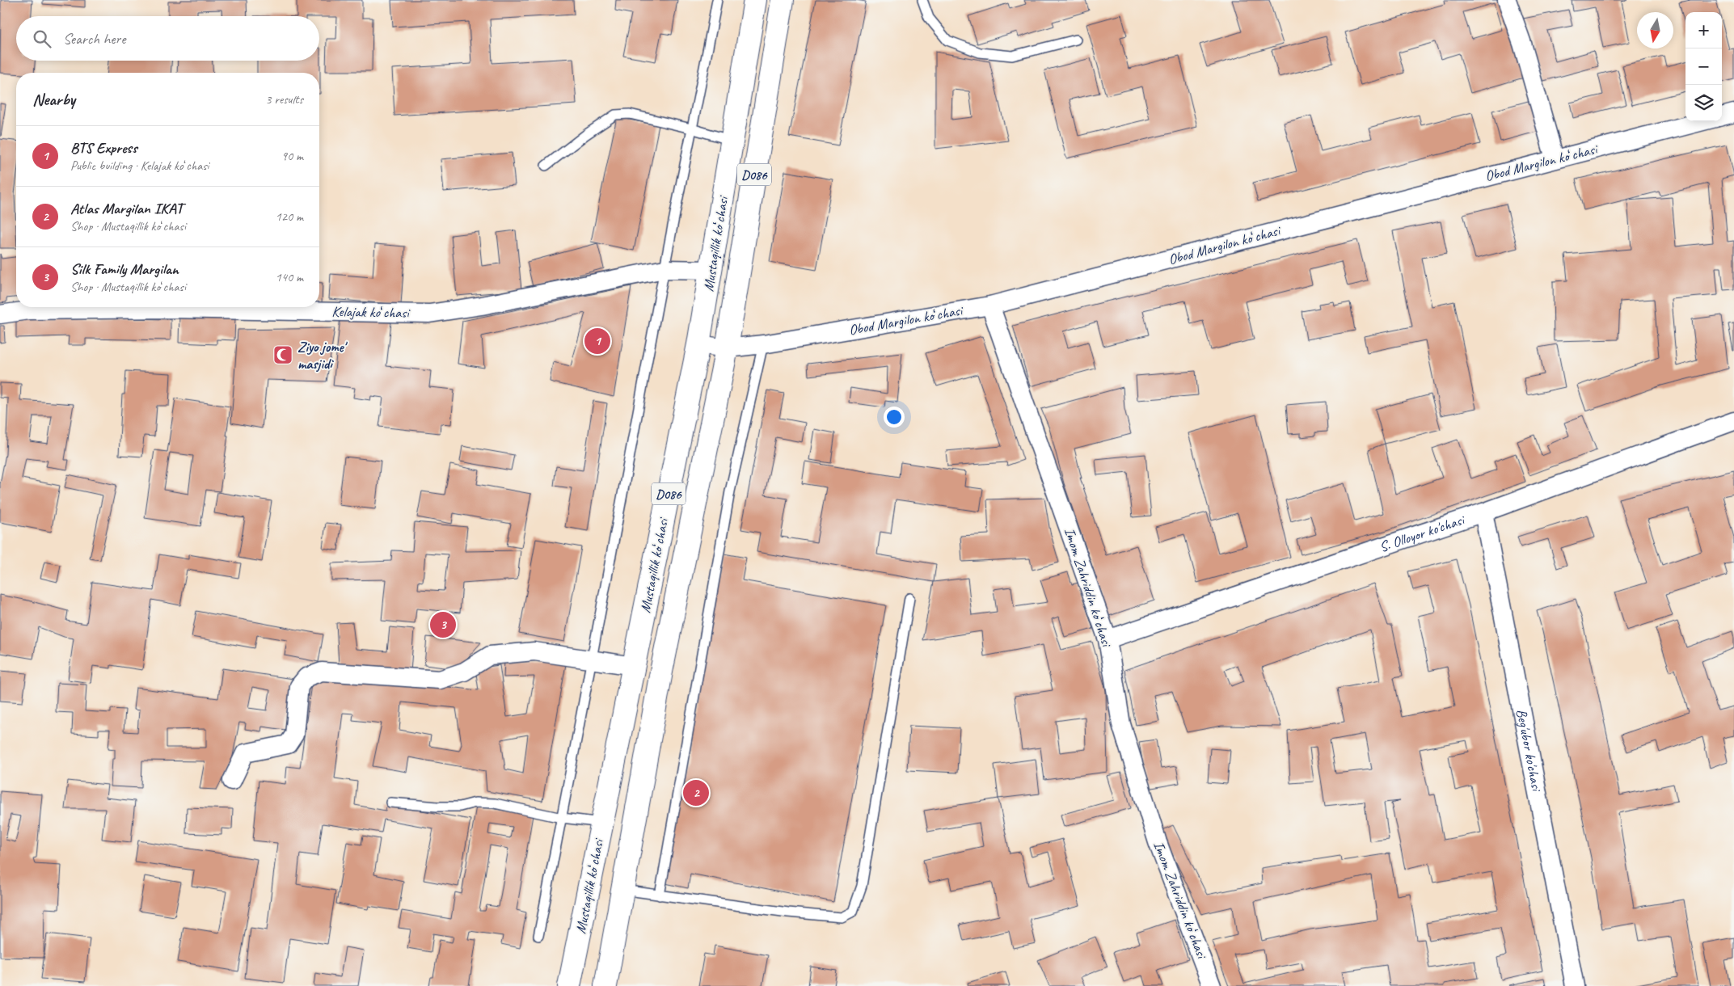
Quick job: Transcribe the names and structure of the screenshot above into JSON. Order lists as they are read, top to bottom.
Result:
{
  "streets": {
    "main road": ["D086", "Mustaqillik koʻchasi"],
    "street": [
      "Obod Margilon koʻchasi",
      "Kelajak koʻchasi",
      "S. Olloyor ko'chasi",
      "Imom Zahriddin koʻchasi",
      "Beg'ubor ko'chasi"
    ]
  },
  "crossings": [
    ["Obod Margilon koʻchasi", "Mustaqillik koʻchasi"],
    ["Obod Margilon koʻchasi", "Imom Zahriddin koʻchasi"],
    ["Mustaqillik koʻchasi", "Kelajak koʻchasi"],
    ["S. Olloyor ko'chasi", "Imom Zahriddin koʻchasi"],
    ["S. Olloyor ko'chasi", "Beg'ubor ko'chasi"]
  ],
  "places": {
    "mosque": ["Ziyo jome' masjidi"]
  },
  "north": "bottom",
  "page": {
    "map_buttons": ["+", "−"],
    "search": "Search here",
    "heading": ["Nearby", "3 results"],
    "list": [
      {
        "mark": "1",
        "name": "BTS Express",
        "note": "Public building · Kelajak koʻchasi",
        "value": "90 m"
      },
      {
        "mark": "2",
        "name": "Atlas Margilan IKAT",
        "note": "Shop · Mustaqillik koʻchasi",
        "value": "120 m"
      },
      {
        "mark": "3",
        "name": "Silk Family Margilan",
        "note": "Shop · Mustaqillik koʻchasi",
        "value": "140 m"
      }
    ],
    "pins": ["1", "3", "2"]
  }
}
